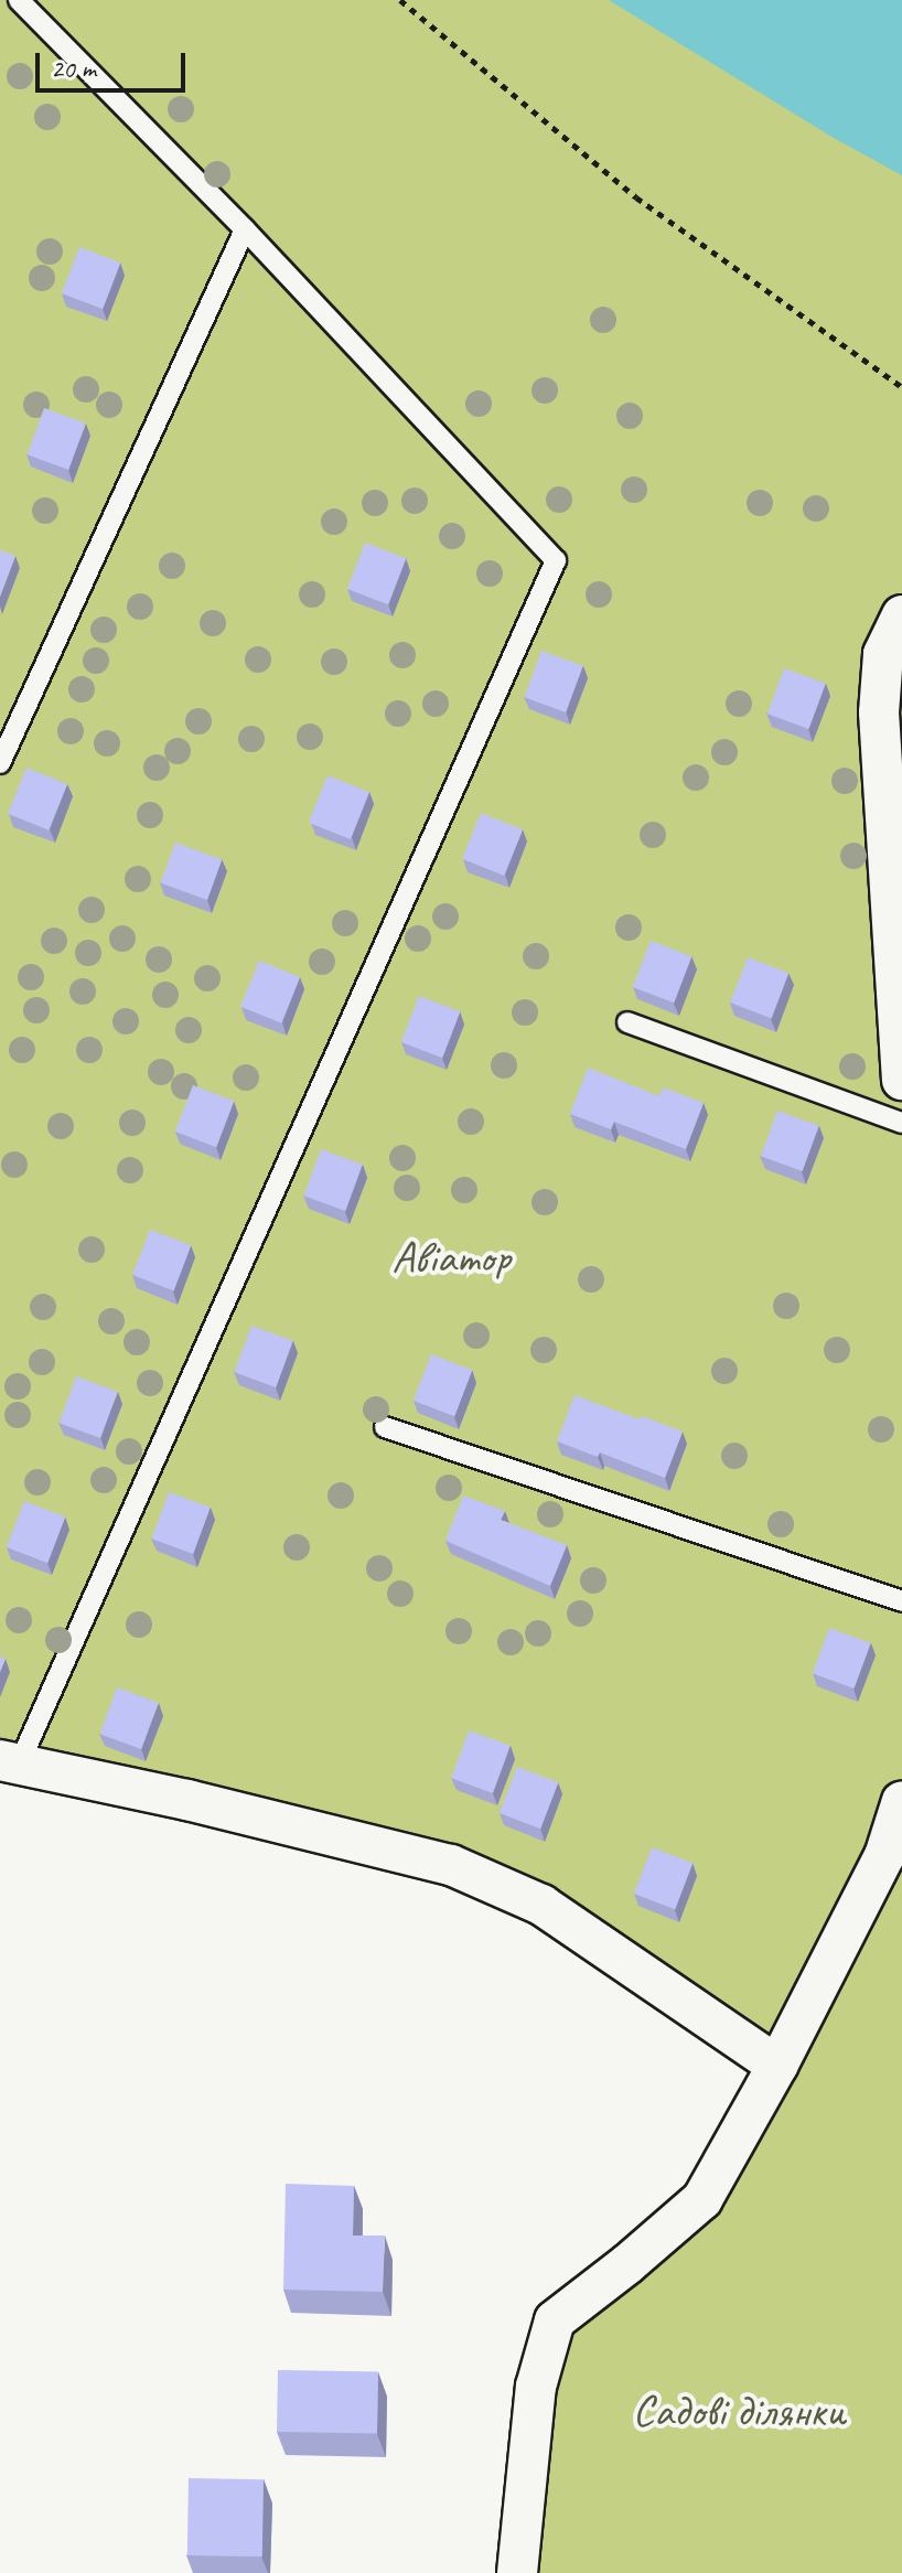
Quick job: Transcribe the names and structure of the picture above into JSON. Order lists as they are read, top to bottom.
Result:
{
  "parks": ["Авіатор", "Садові ділянки"],
  "scale_bar": "20 m"
}
